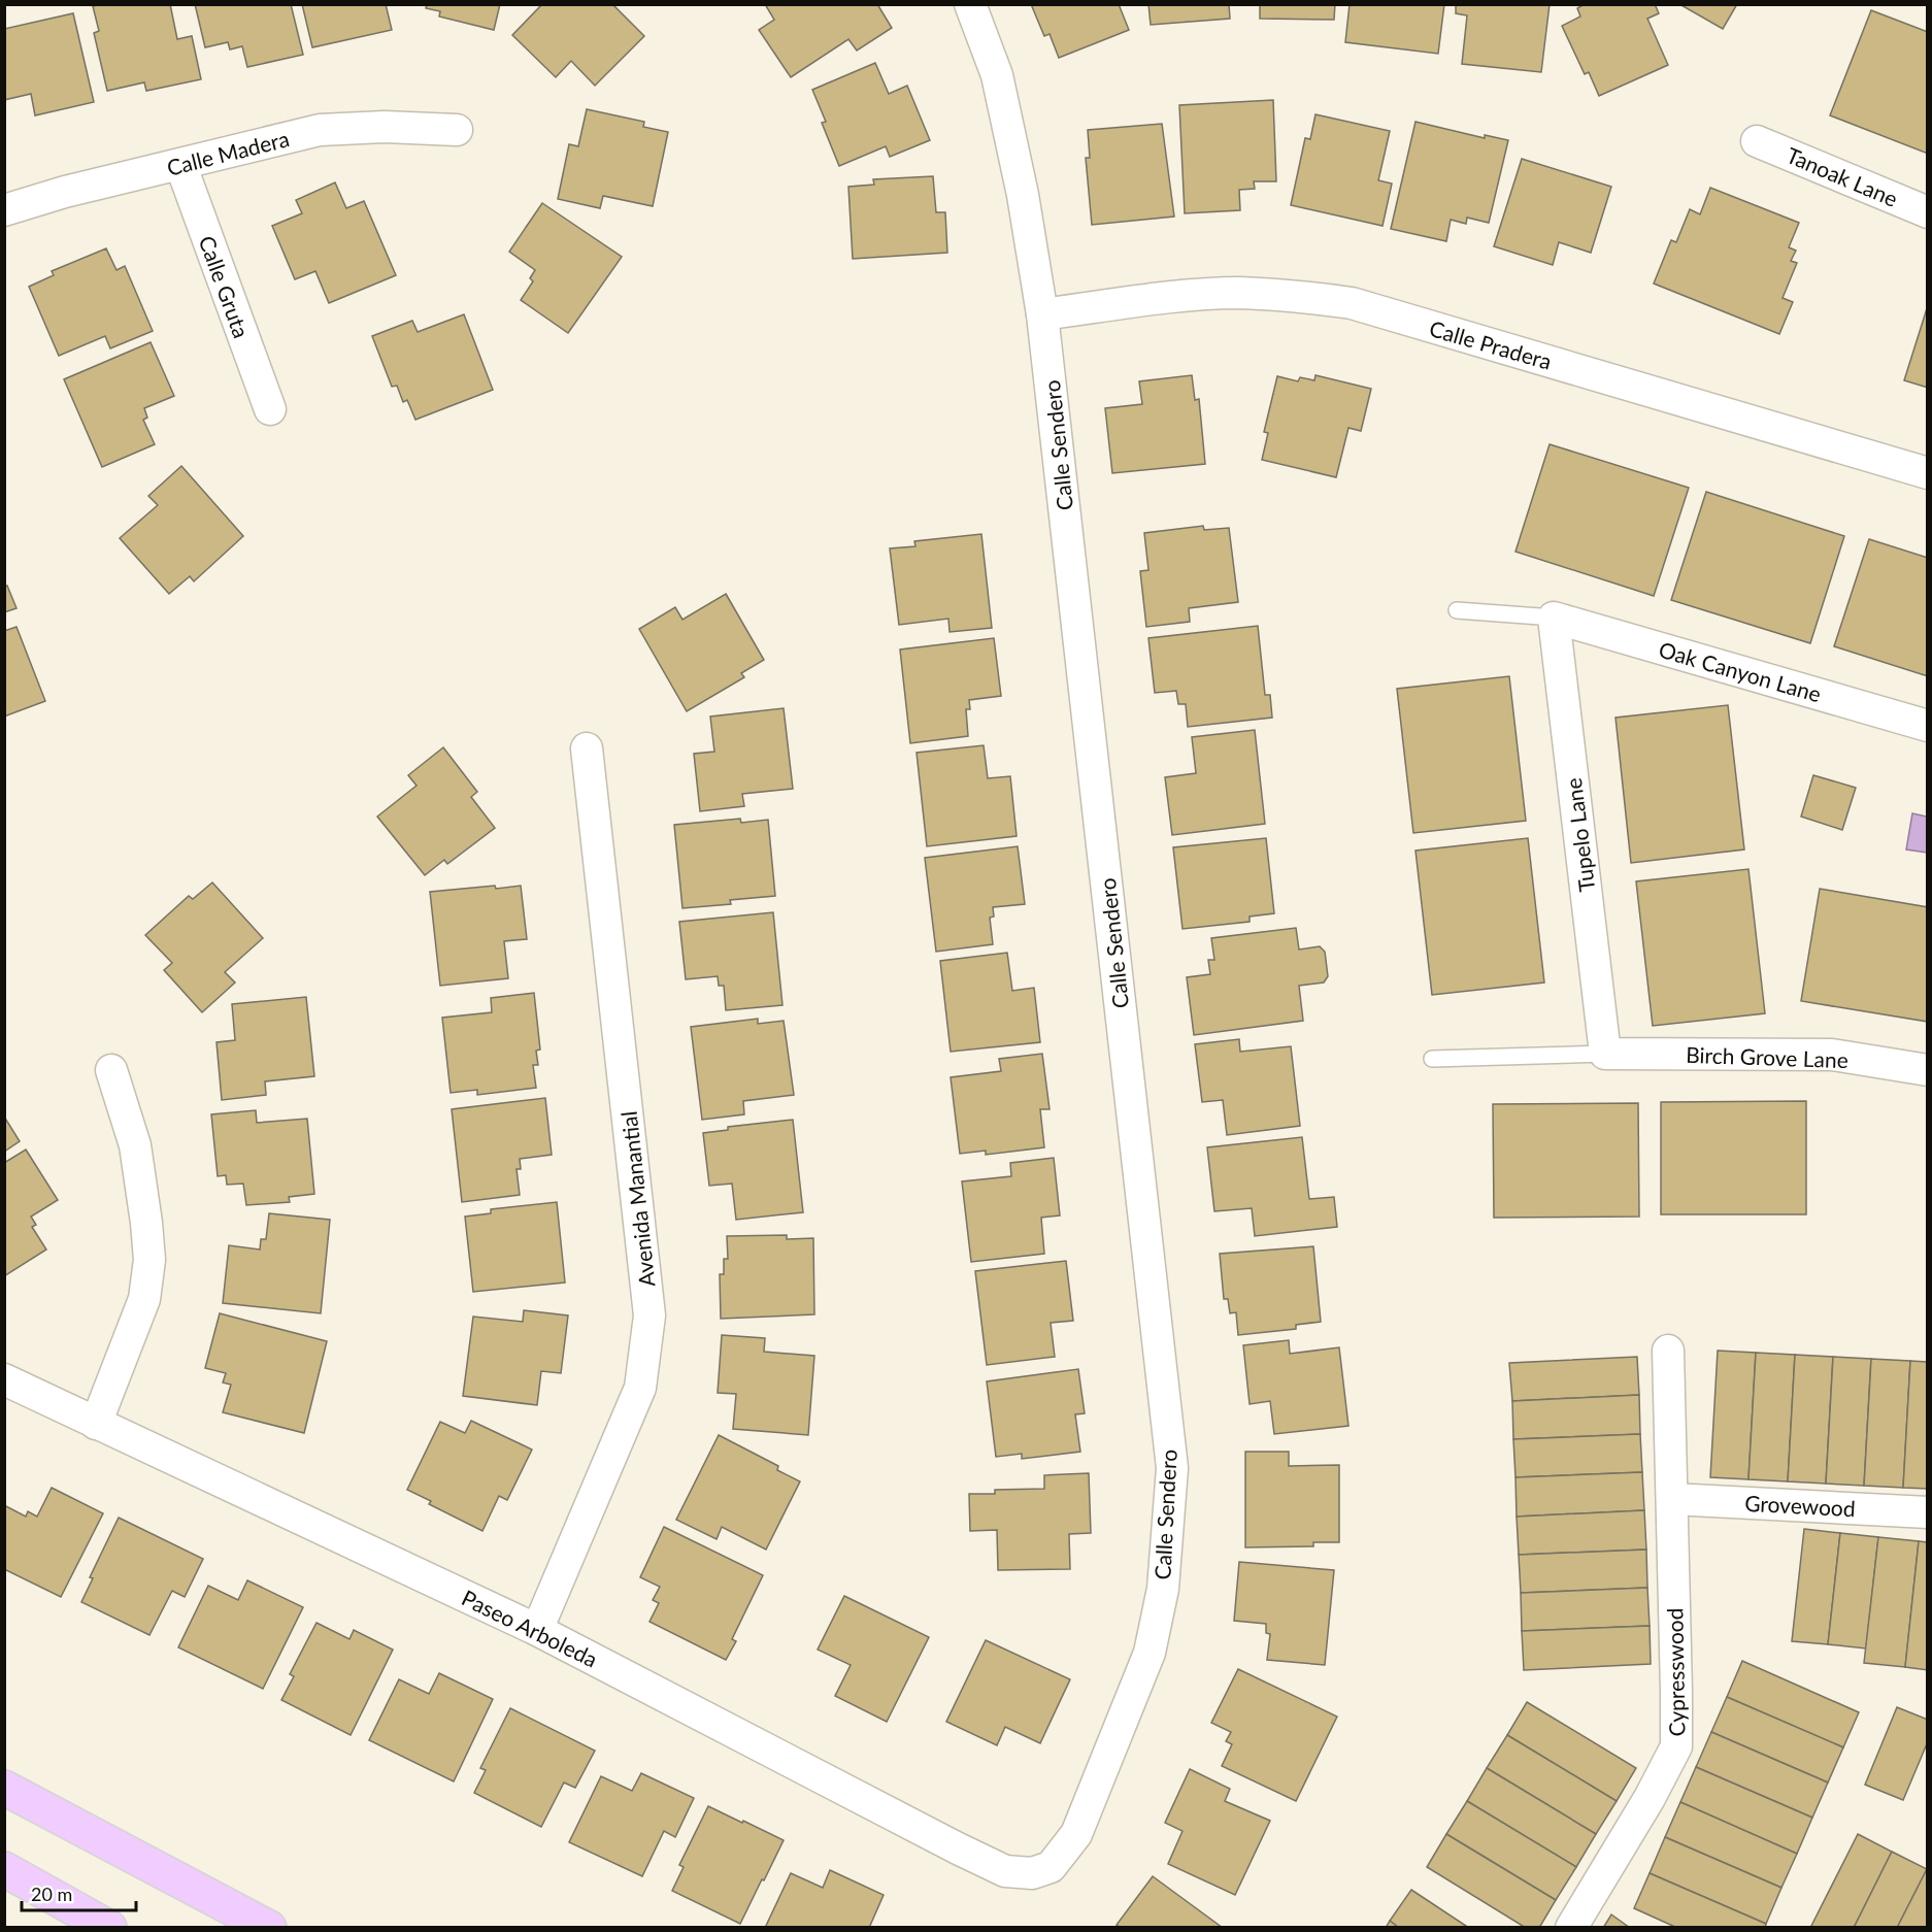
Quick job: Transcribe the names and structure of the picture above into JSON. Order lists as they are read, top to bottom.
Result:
{
  "streets": {
    "street": [
      "Calle Madera",
      "Tanoak Lane",
      "Calle Gruta",
      "Calle Pradera",
      "Calle Sendero",
      "Oak Canyon Lane",
      "Tupelo Lane",
      "Birch Grove Lane",
      "Avenida Manantial",
      "Grovewood",
      "Paseo Arboleda",
      "Cypresswood"
    ]
  },
  "crossings": [
    ["Calle Madera", "Calle Gruta"],
    ["Calle Pradera", "Calle Sendero"],
    ["Calle Sendero", "Paseo Arboleda"],
    ["Oak Canyon Lane", "Tupelo Lane"],
    ["Tupelo Lane", "Birch Grove Lane"],
    ["Avenida Manantial", "Paseo Arboleda"],
    ["Grovewood", "Cypresswood"]
  ],
  "scale_bar": "20 m"
}
